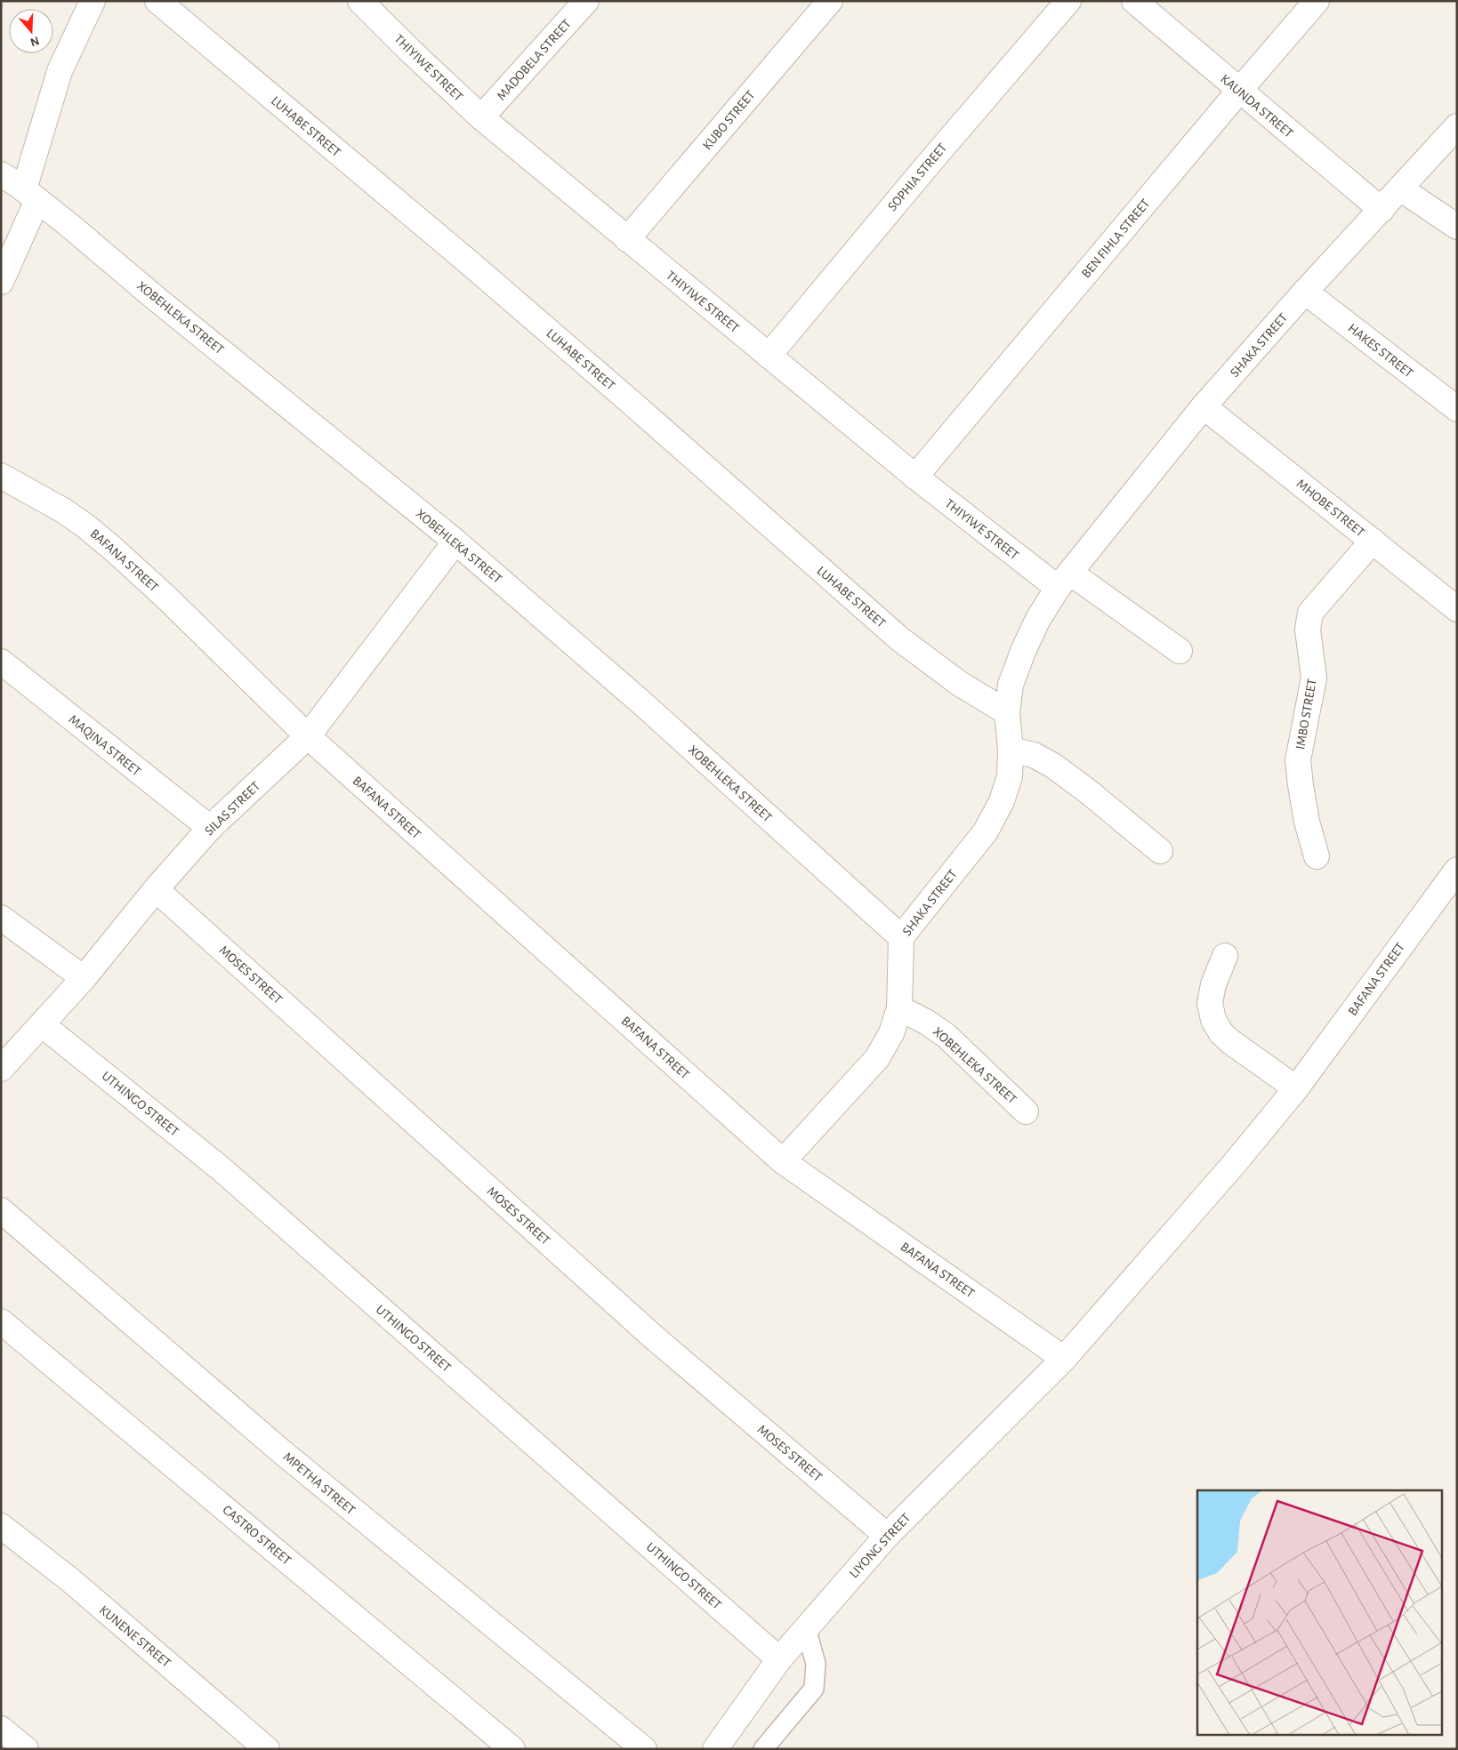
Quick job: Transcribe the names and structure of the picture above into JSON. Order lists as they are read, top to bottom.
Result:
{
  "streets": {
    "street": [
      "MADOBELA STREET",
      "THIYIWE STREET",
      "KAUNDA STREET",
      "KUBO STREET",
      "LUHABE STREET",
      "SOPHIA STREET",
      "BEN FIHLA STREET",
      "XOBEHLEKA STREET",
      "SHAKA STREET",
      "HAKES STREET",
      "MHOBE STREET",
      "BAFANA STREET",
      "IMBO STREET",
      "MAQINA STREET",
      "SILAS STREET",
      "MOSES STREET",
      "UTHINGO STREET",
      "MPETHA STREET",
      "CASTRO STREET",
      "LIYONG STREET",
      "KUNENE STREET"
    ]
  },
  "crossings": [
    ["MADOBELA STREET", "THIYIWE STREET"],
    ["THIYIWE STREET", "KUBO STREET"],
    ["THIYIWE STREET", "SOPHIA STREET"],
    ["THIYIWE STREET", "BEN FIHLA STREET"],
    ["THIYIWE STREET", "SHAKA STREET"],
    ["KAUNDA STREET", "BEN FIHLA STREET"],
    ["KAUNDA STREET", "SHAKA STREET"],
    ["LUHABE STREET", "SHAKA STREET"],
    ["XOBEHLEKA STREET", "SHAKA STREET"],
    ["XOBEHLEKA STREET", "SILAS STREET"],
    ["SHAKA STREET", "HAKES STREET"],
    ["SHAKA STREET", "MHOBE STREET"],
    ["SHAKA STREET", "BAFANA STREET"],
    ["MHOBE STREET", "IMBO STREET"],
    ["BAFANA STREET", "SILAS STREET"],
    ["BAFANA STREET", "LIYONG STREET"],
    ["MAQINA STREET", "SILAS STREET"],
    ["SILAS STREET", "MOSES STREET"],
    ["SILAS STREET", "UTHINGO STREET"],
    ["MOSES STREET", "LIYONG STREET"],
    ["UTHINGO STREET", "LIYONG STREET"]
  ],
  "north": "bottom"
}
